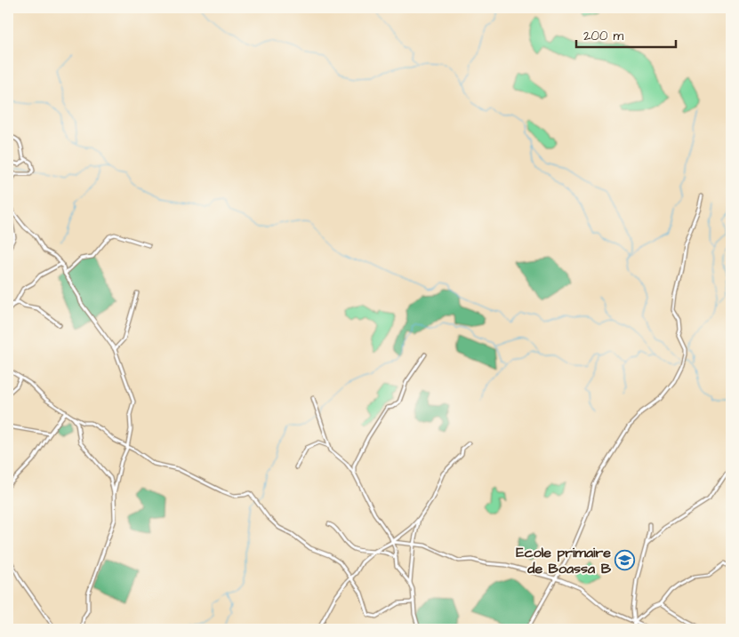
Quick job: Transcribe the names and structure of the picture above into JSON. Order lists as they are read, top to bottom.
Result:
{
  "places": {
    "school or university": ["Ecole primaire de Boassa B"]
  },
  "scale_bar": "200 m"
}
